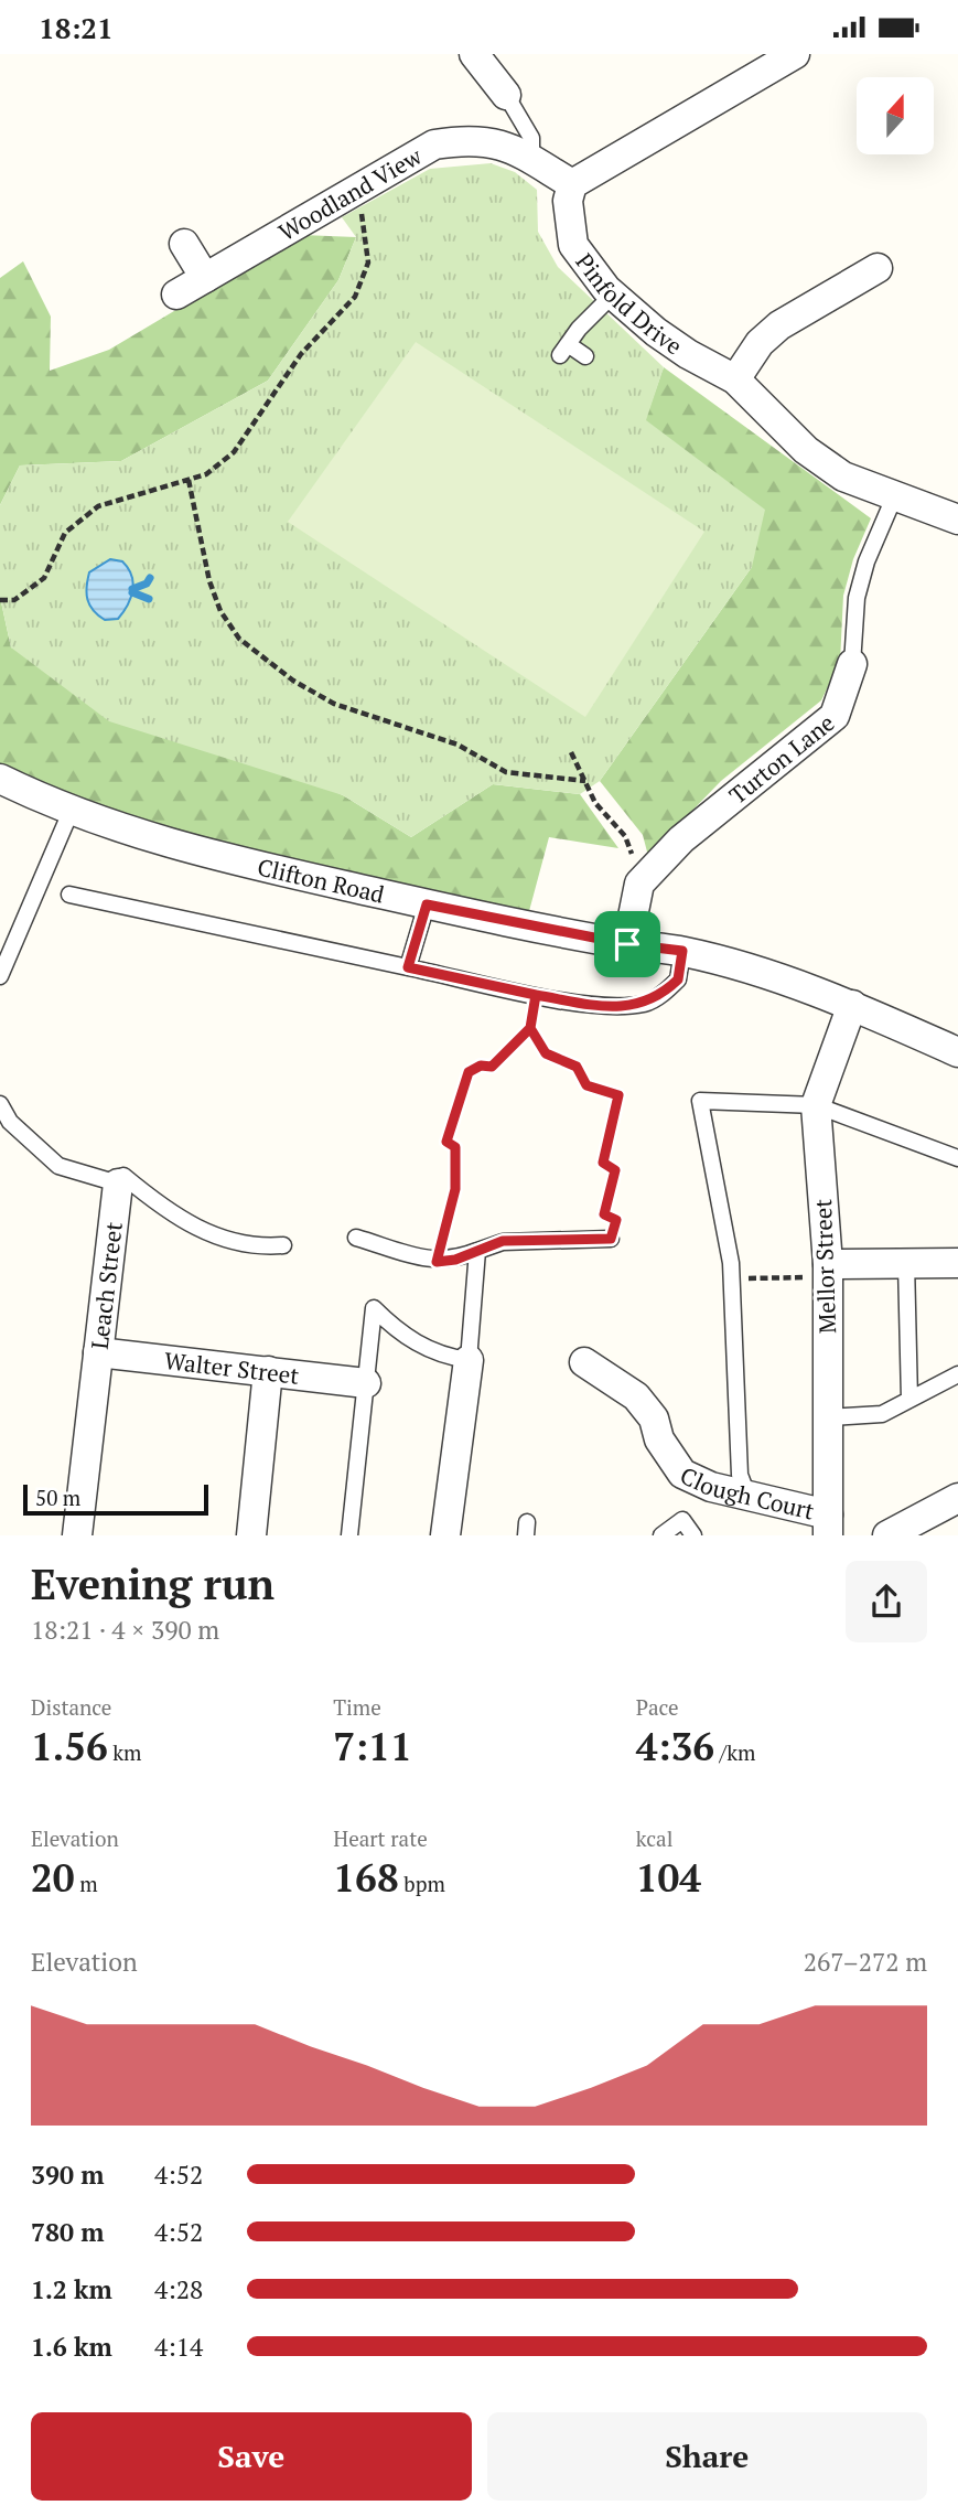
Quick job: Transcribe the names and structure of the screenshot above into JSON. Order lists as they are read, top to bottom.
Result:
{
  "streets": {
    "street": [
      "Woodland View",
      "Pinfold Drive",
      "Turton Lane",
      "Clifton Road",
      "Mellor Street",
      "Leach Street",
      "Walter Street",
      "Clough Court"
    ]
  },
  "crossings": [
    ["Woodland View", "Pinfold Drive"],
    ["Pinfold Drive", "Turton Lane"],
    ["Clifton Road", "Mellor Street"],
    ["Mellor Street", "Clough Court"],
    ["Leach Street", "Walter Street"]
  ],
  "scale_bar": "50 m",
  "north": "top",
  "page": {
    "status": "18:21",
    "scale": "50 m",
    "heading": ["Evening run", "18:21 · 4 × 390 m"],
    "stats": [
      ["Distance", "1.56 km"],
      ["Time", "7:11"],
      ["Pace", "4:36 /km"],
      ["Elevation", "20 m"],
      ["Heart rate", "168 bpm"],
      ["kcal", "104"]
    ],
    "chart": ["Elevation", "267–272 m"],
    "list": [
      {
        "name": "390 m",
        "note": "4:52"
      },
      {
        "name": "780 m",
        "note": "4:52"
      },
      {
        "name": "1.2 km",
        "note": "4:28"
      },
      {
        "name": "1.6 km",
        "note": "4:14"
      }
    ],
    "buttons": ["Save", "Share"]
  }
}
